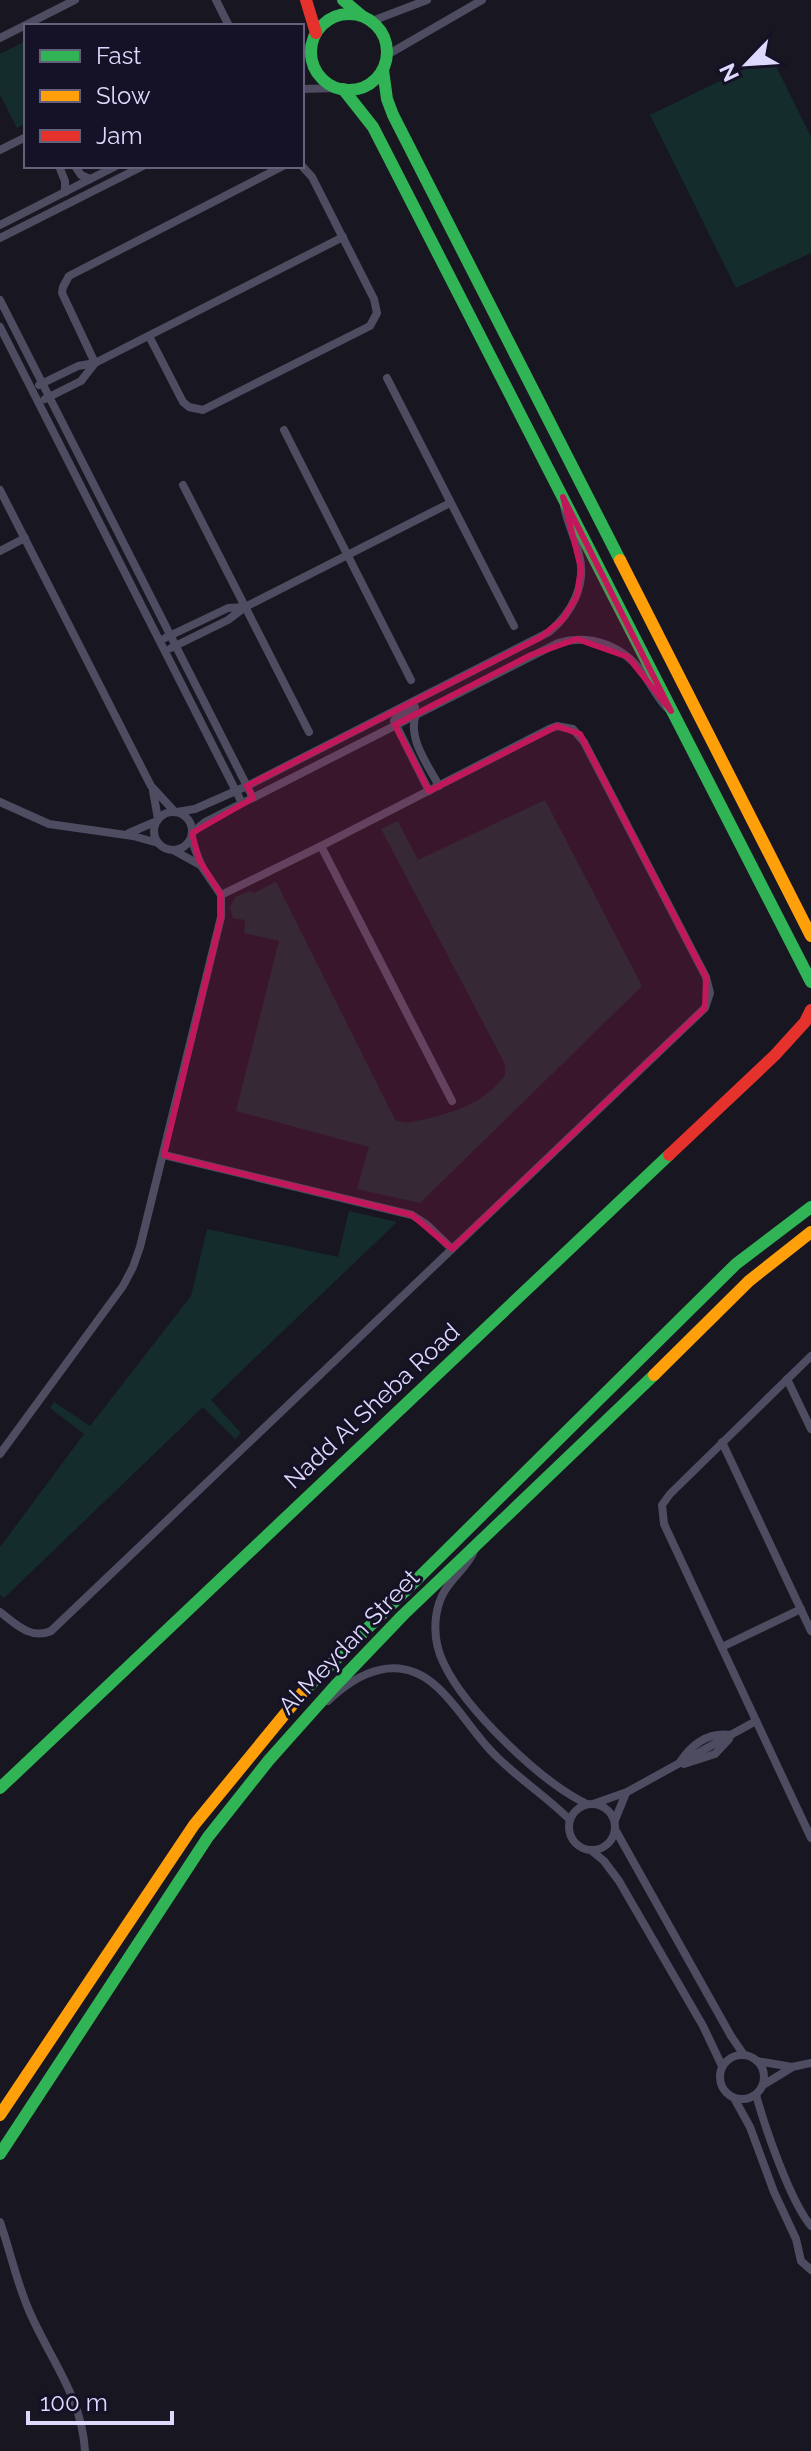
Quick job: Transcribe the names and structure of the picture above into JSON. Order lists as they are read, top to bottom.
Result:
{
  "streets": {
    "street": ["Nadd Al Sheba Road", "Al Meydan Street"]
  },
  "legend": ["Fast", "Slow", "Jam"],
  "scale_bar": "100 m",
  "north": "bottom left"
}
